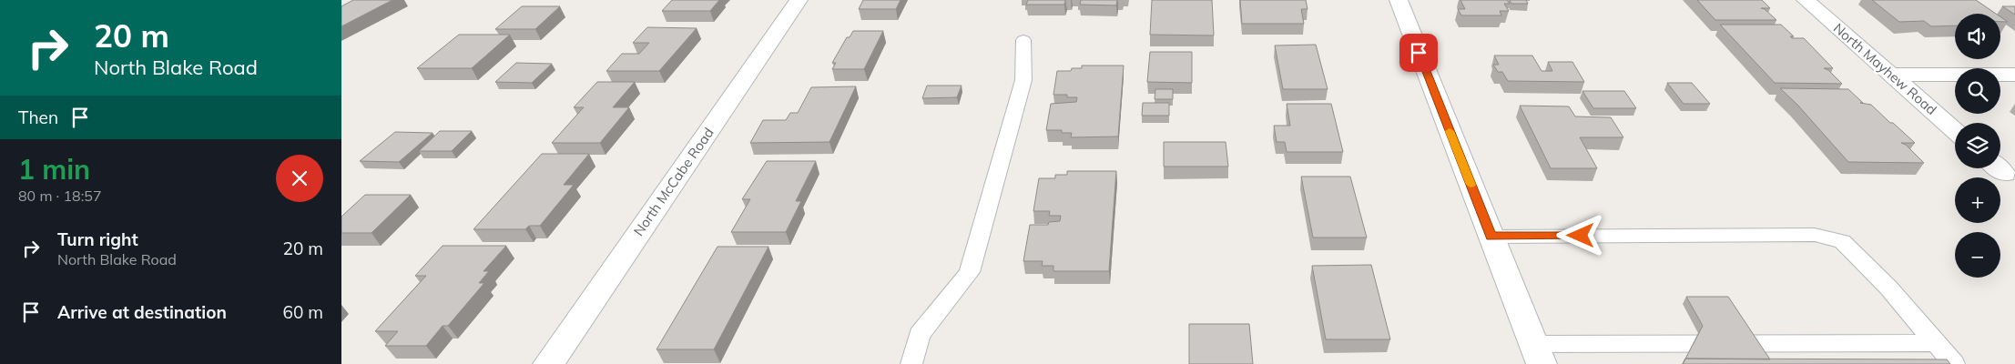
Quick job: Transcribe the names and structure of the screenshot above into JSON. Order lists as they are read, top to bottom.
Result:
{
  "streets": {
    "street": ["North Mayhew Road", "North McCabe Road"]
  },
  "page": {
    "turn": ["20 m", "North Blake Road"],
    "map_buttons": ["+", "−"],
    "then": "Then",
    "heading": ["1 min", "80 m · 18:57"],
    "list": [
      {
        "name": "Turn right",
        "note": "North Blake Road",
        "value": "20 m"
      },
      {
        "name": "Arrive at destination",
        "value": "60 m"
      }
    ]
  }
}
